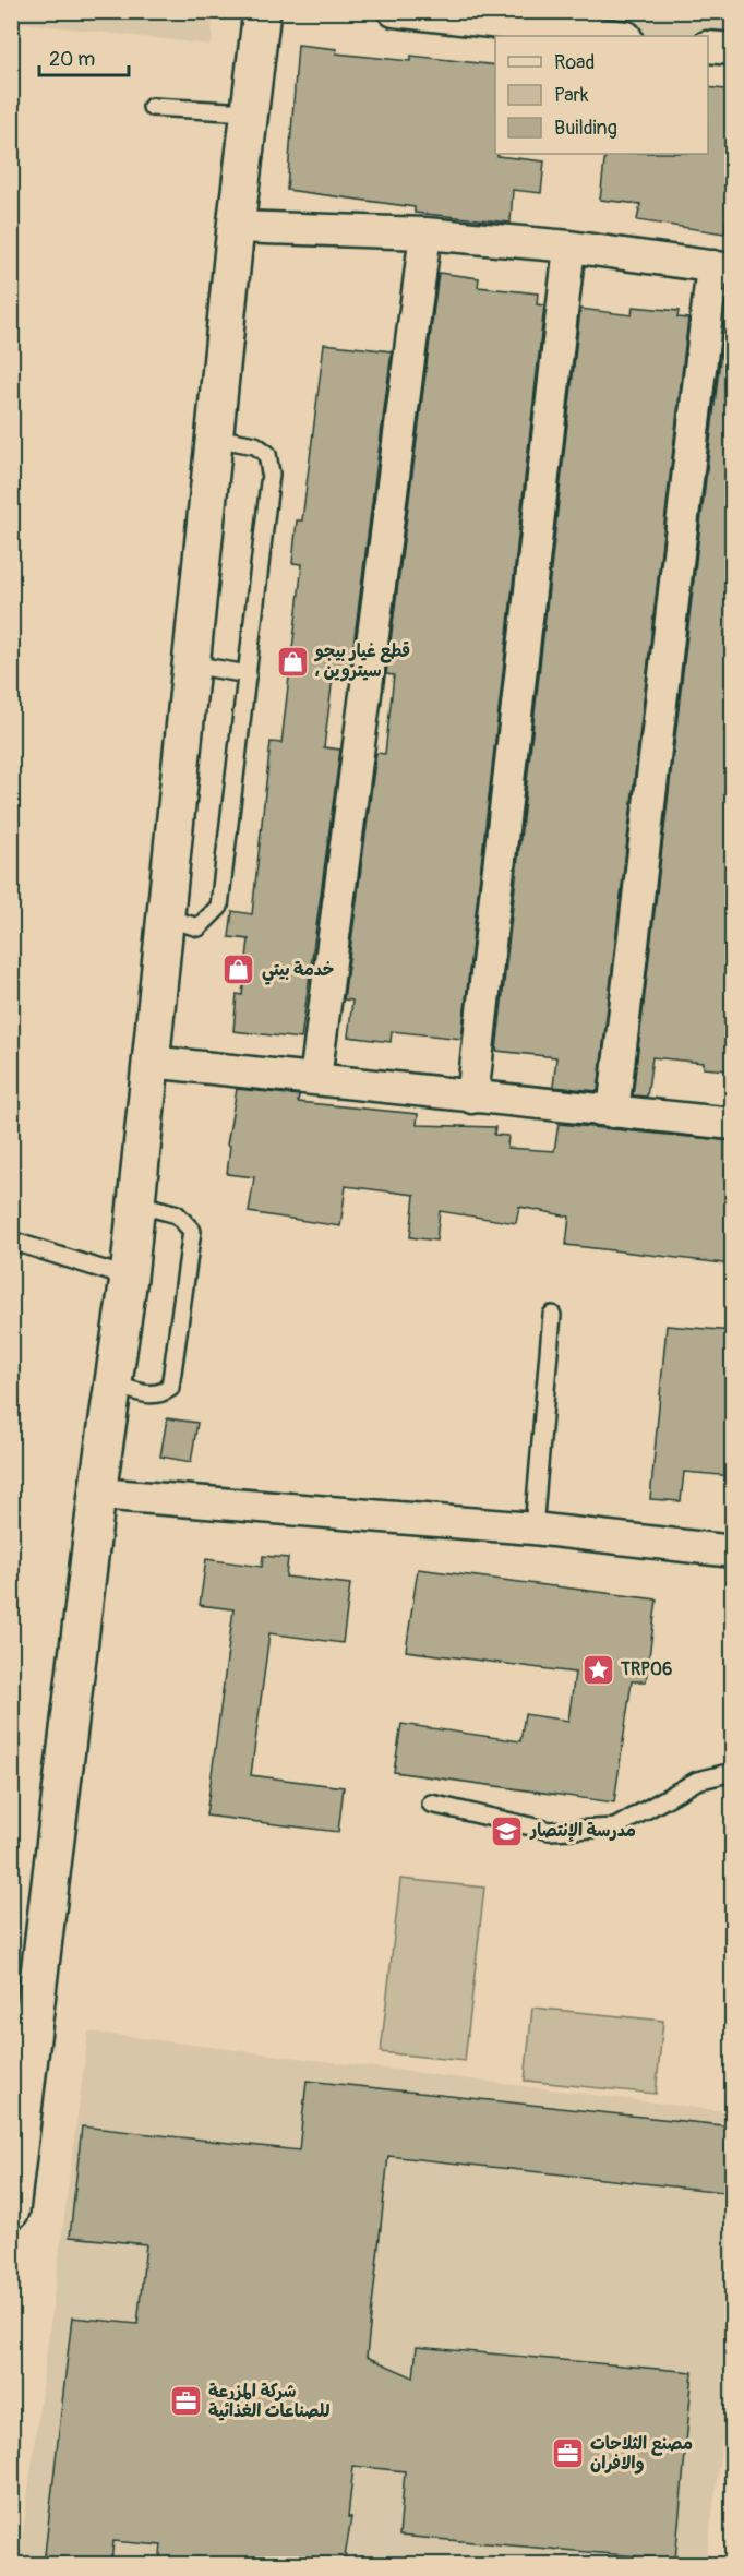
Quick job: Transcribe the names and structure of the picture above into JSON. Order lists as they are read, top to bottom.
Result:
{
  "places": {
    "shop": ["قطع غيار بيجو ، سيتروين", "خدمة بيتي"],
    "place": ["TRP06"],
    "school or university": ["مدرسة الإنتصار"],
    "office": ["شركة المزرعة للصناعات الغذائية", "مصنع الثلاجات والافران"]
  },
  "legend": ["Road", "Park", "Building"],
  "scale_bar": "20 m"
}
